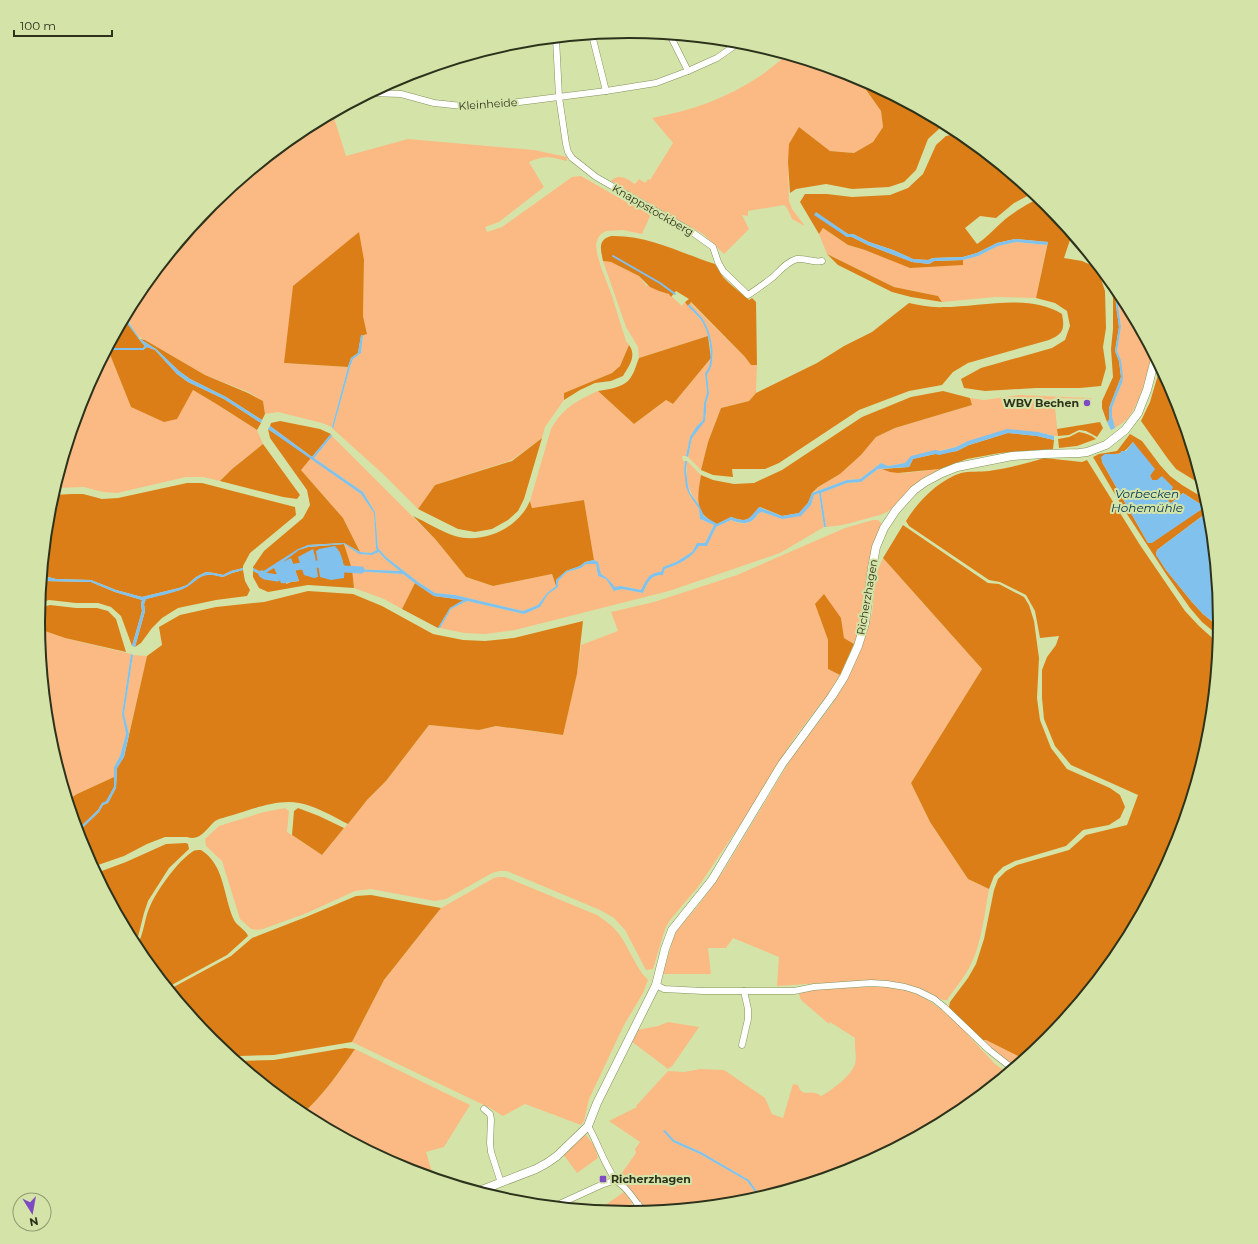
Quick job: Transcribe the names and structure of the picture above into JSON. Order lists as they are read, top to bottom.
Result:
{
  "streets": {
    "street": ["Kleinheide", "Knappstockberg", "Richerzhagen"]
  },
  "crossings": [
    ["Kleinheide", "Knappstockberg"]
  ],
  "water": ["Vorbecken Hohemühle"],
  "places": {
    "other": ["WBV Bechen"],
    "transit": ["Richerzhagen"]
  },
  "scale_bar": "100 m",
  "north": "bottom"
}
